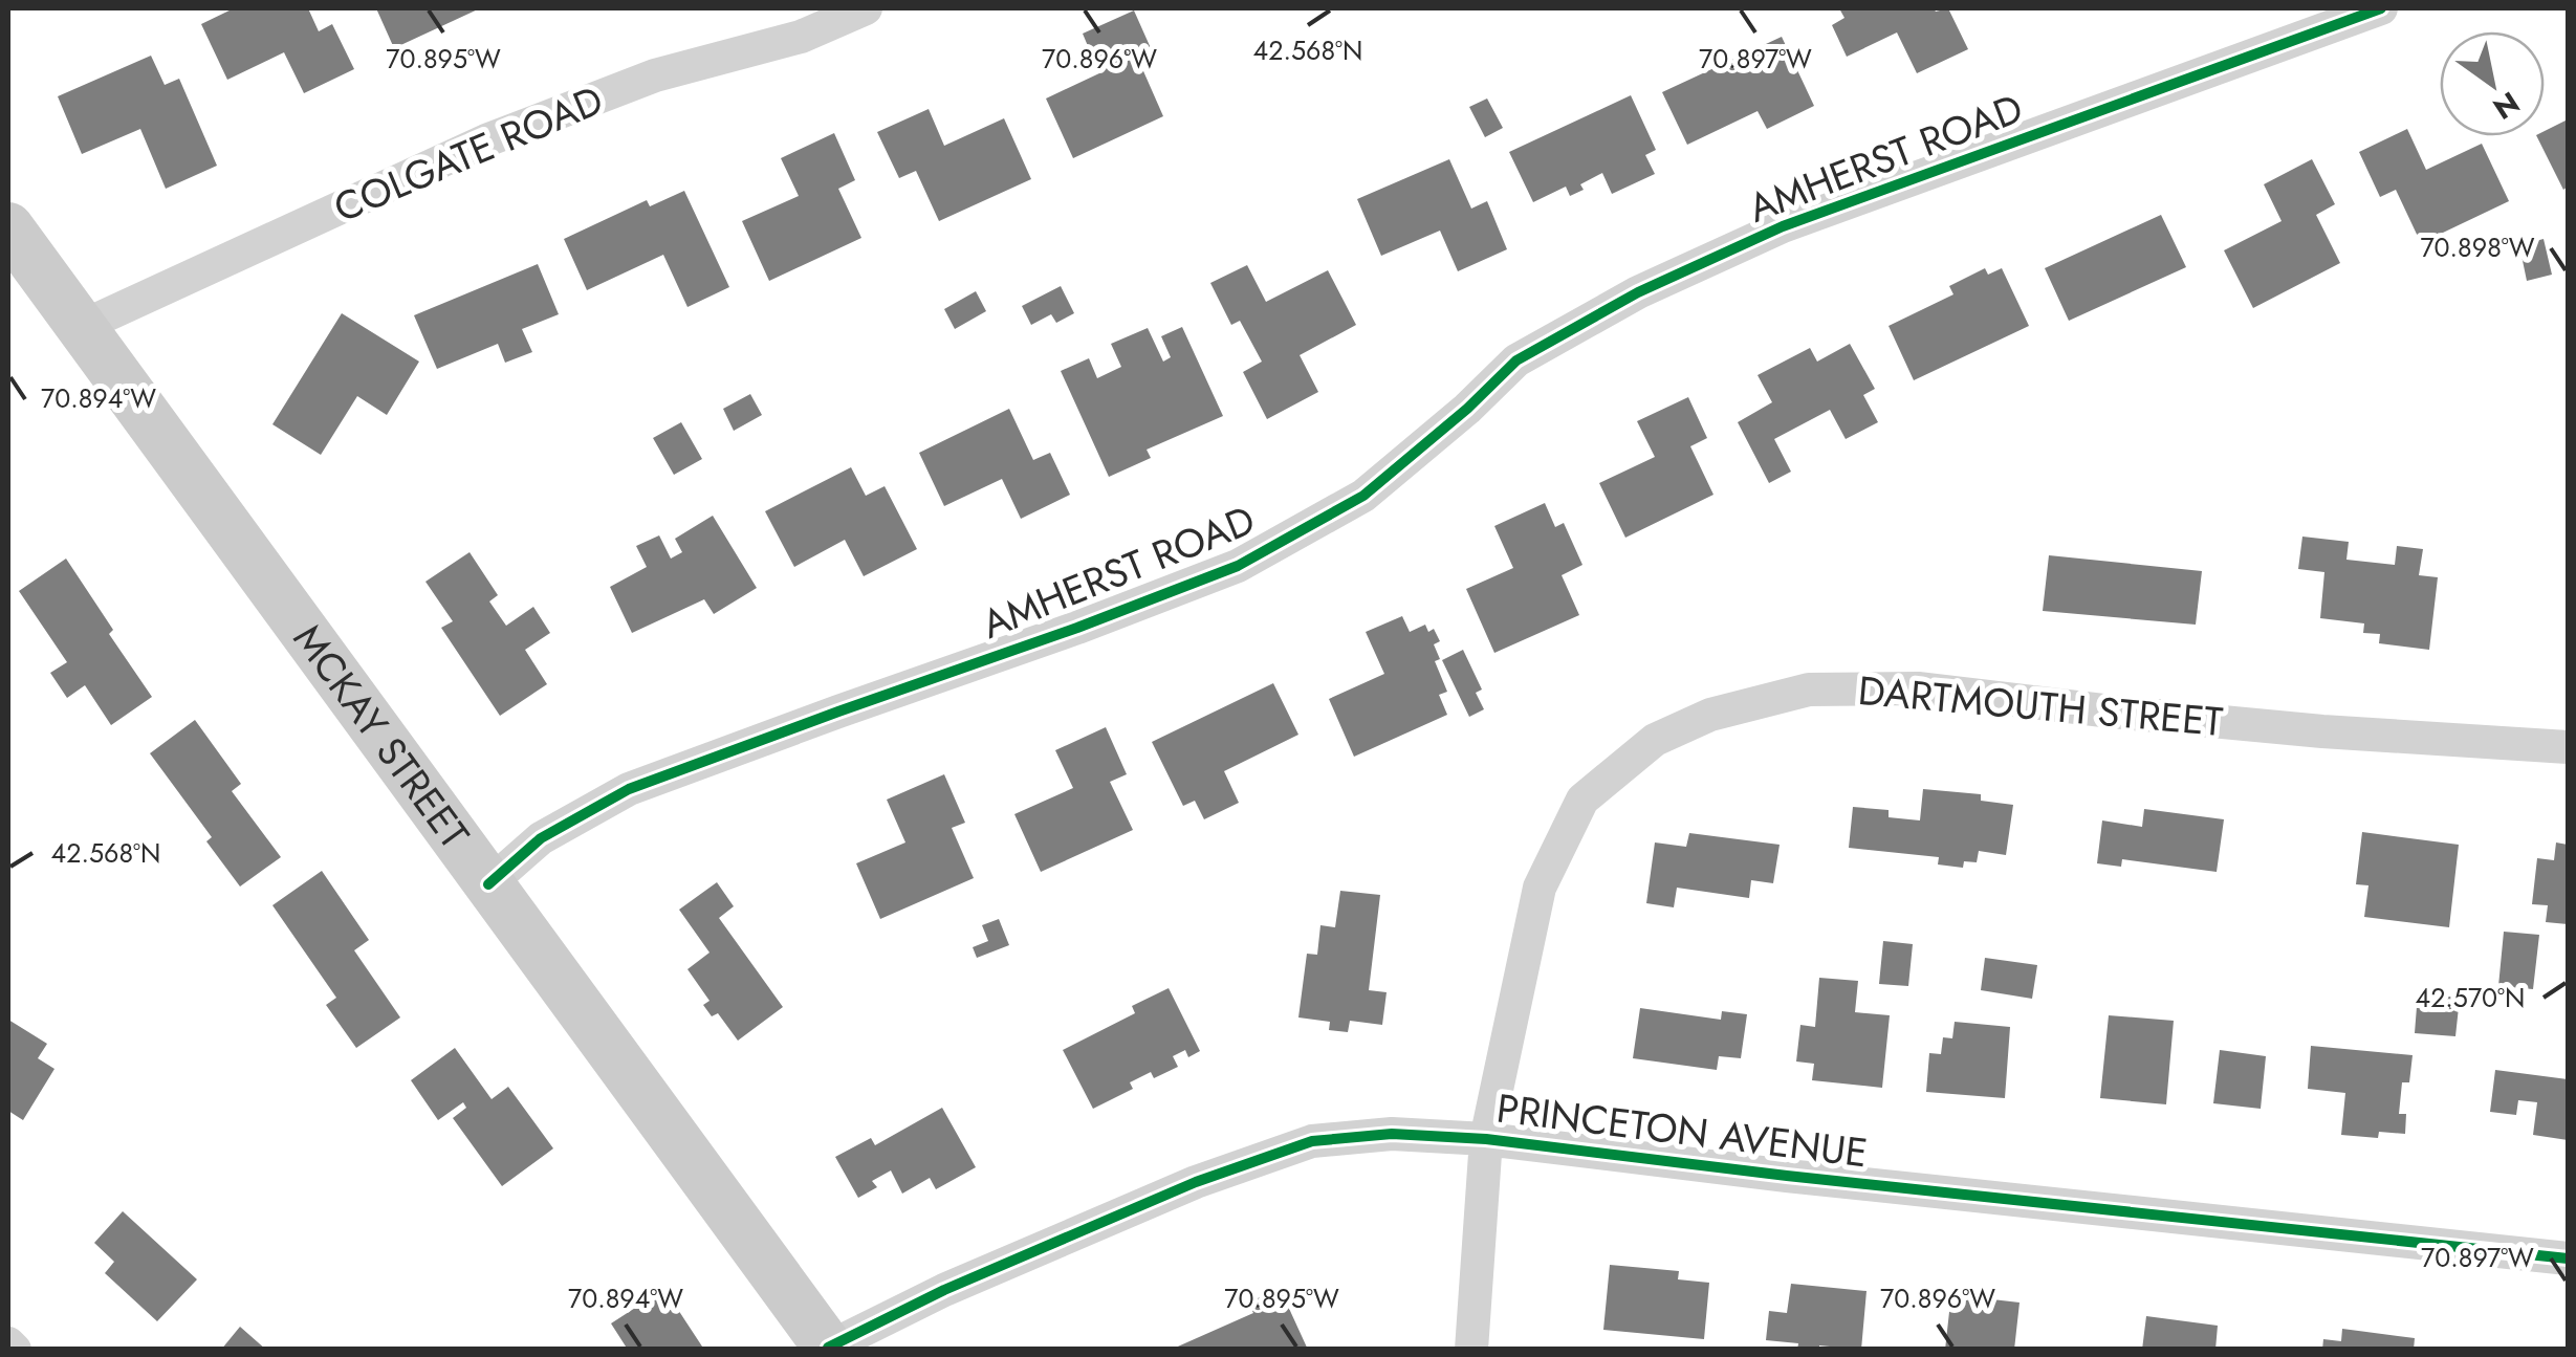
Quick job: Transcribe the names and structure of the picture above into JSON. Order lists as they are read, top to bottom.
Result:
{
  "streets": {
    "main road": ["MCKAY STREET"],
    "street": [
      "COLGATE ROAD",
      "AMHERST ROAD",
      "DARTMOUTH STREET",
      "PRINCETON AVENUE"
    ]
  },
  "crossings": [
    ["COLGATE ROAD", "MCKAY STREET"],
    ["AMHERST ROAD", "MCKAY STREET"],
    ["DARTMOUTH STREET", "PRINCETON AVENUE"],
    ["MCKAY STREET", "PRINCETON AVENUE"]
  ],
  "north": "bottom right",
  "coordinates": [
    "42.568°N",
    "70.895°W",
    "70.896°W",
    "70.897°W",
    "70.898°W",
    "70.894°W",
    "42.570°N"
  ]
}
